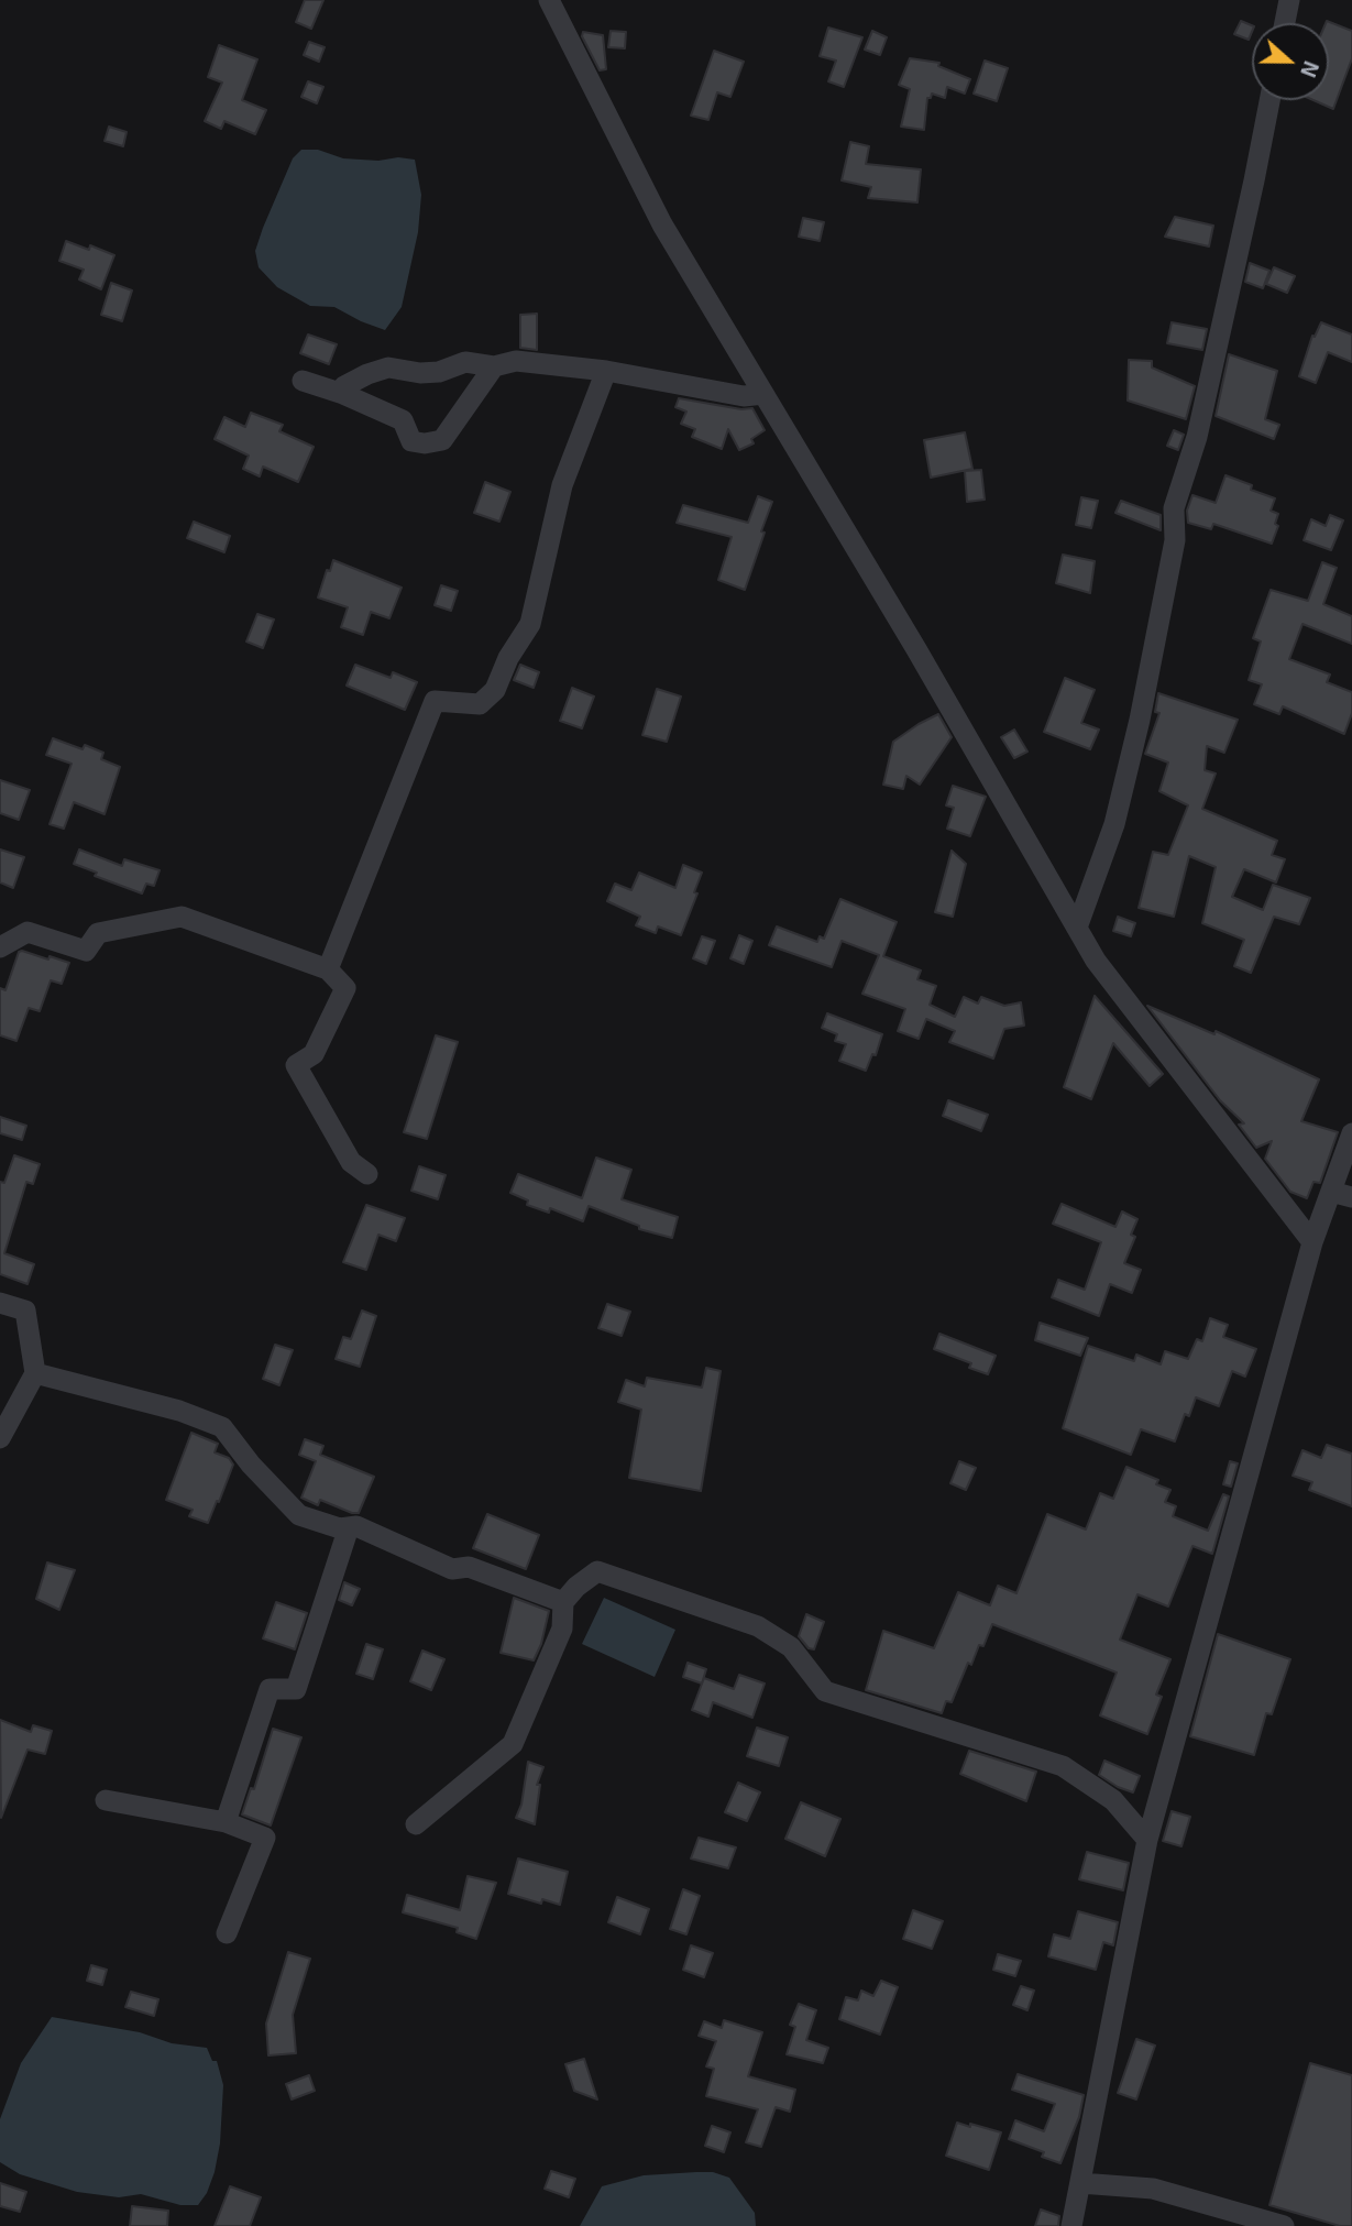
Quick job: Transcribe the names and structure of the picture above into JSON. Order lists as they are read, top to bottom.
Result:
{
  "north": "right"
}
